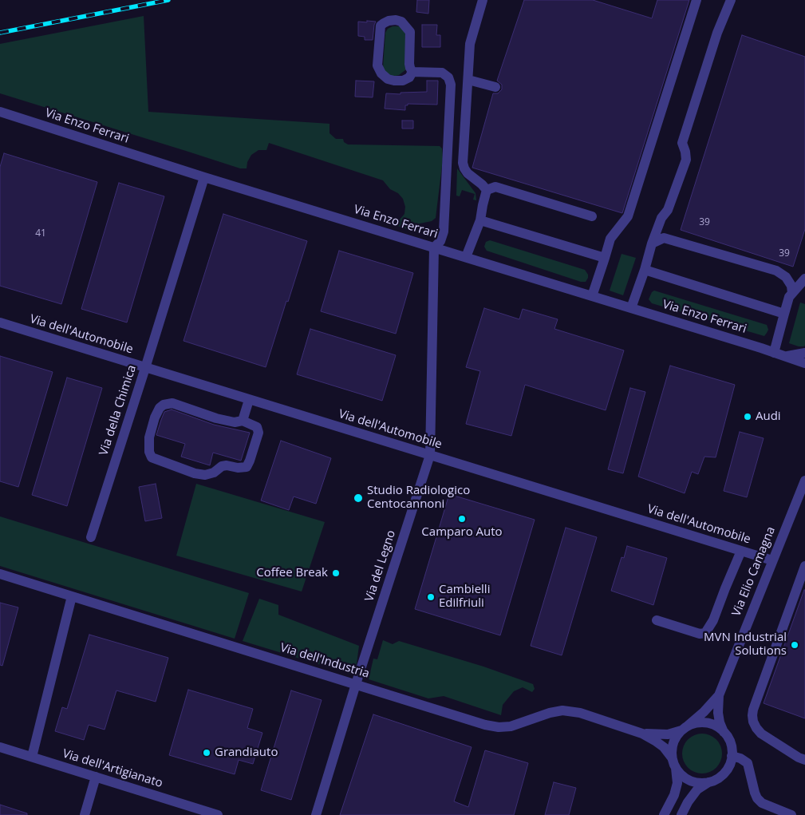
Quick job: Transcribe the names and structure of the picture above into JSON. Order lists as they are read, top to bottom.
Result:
{
  "streets": {
    "street": [
      "Via Enzo Ferrari",
      "Via dell'Automobile",
      "Via della Chimica",
      "Via del Legno",
      "Via Elio Camagna",
      "Via dell'Industria",
      "Via dell'Artigianato"
    ]
  },
  "crossings": [
    ["Via Enzo Ferrari", "Via della Chimica"],
    ["Via Enzo Ferrari", "Via del Legno"],
    ["Via dell'Automobile", "Via della Chimica"],
    ["Via dell'Automobile", "Via del Legno"],
    ["Via dell'Automobile", "Via Elio Camagna"],
    ["Via del Legno", "Via dell'Industria"],
    ["Via Elio Camagna", "Via dell'Industria"]
  ],
  "places": [
    "Audi",
    "Studio Radiologico Centocannoni",
    "Camparo Auto",
    "Coffee Break",
    "Cambielli Edilfriuli",
    "MVN Industrial Solutions",
    "Grandiauto"
  ],
  "house_numbers": ["39", "41", "39"]
}
